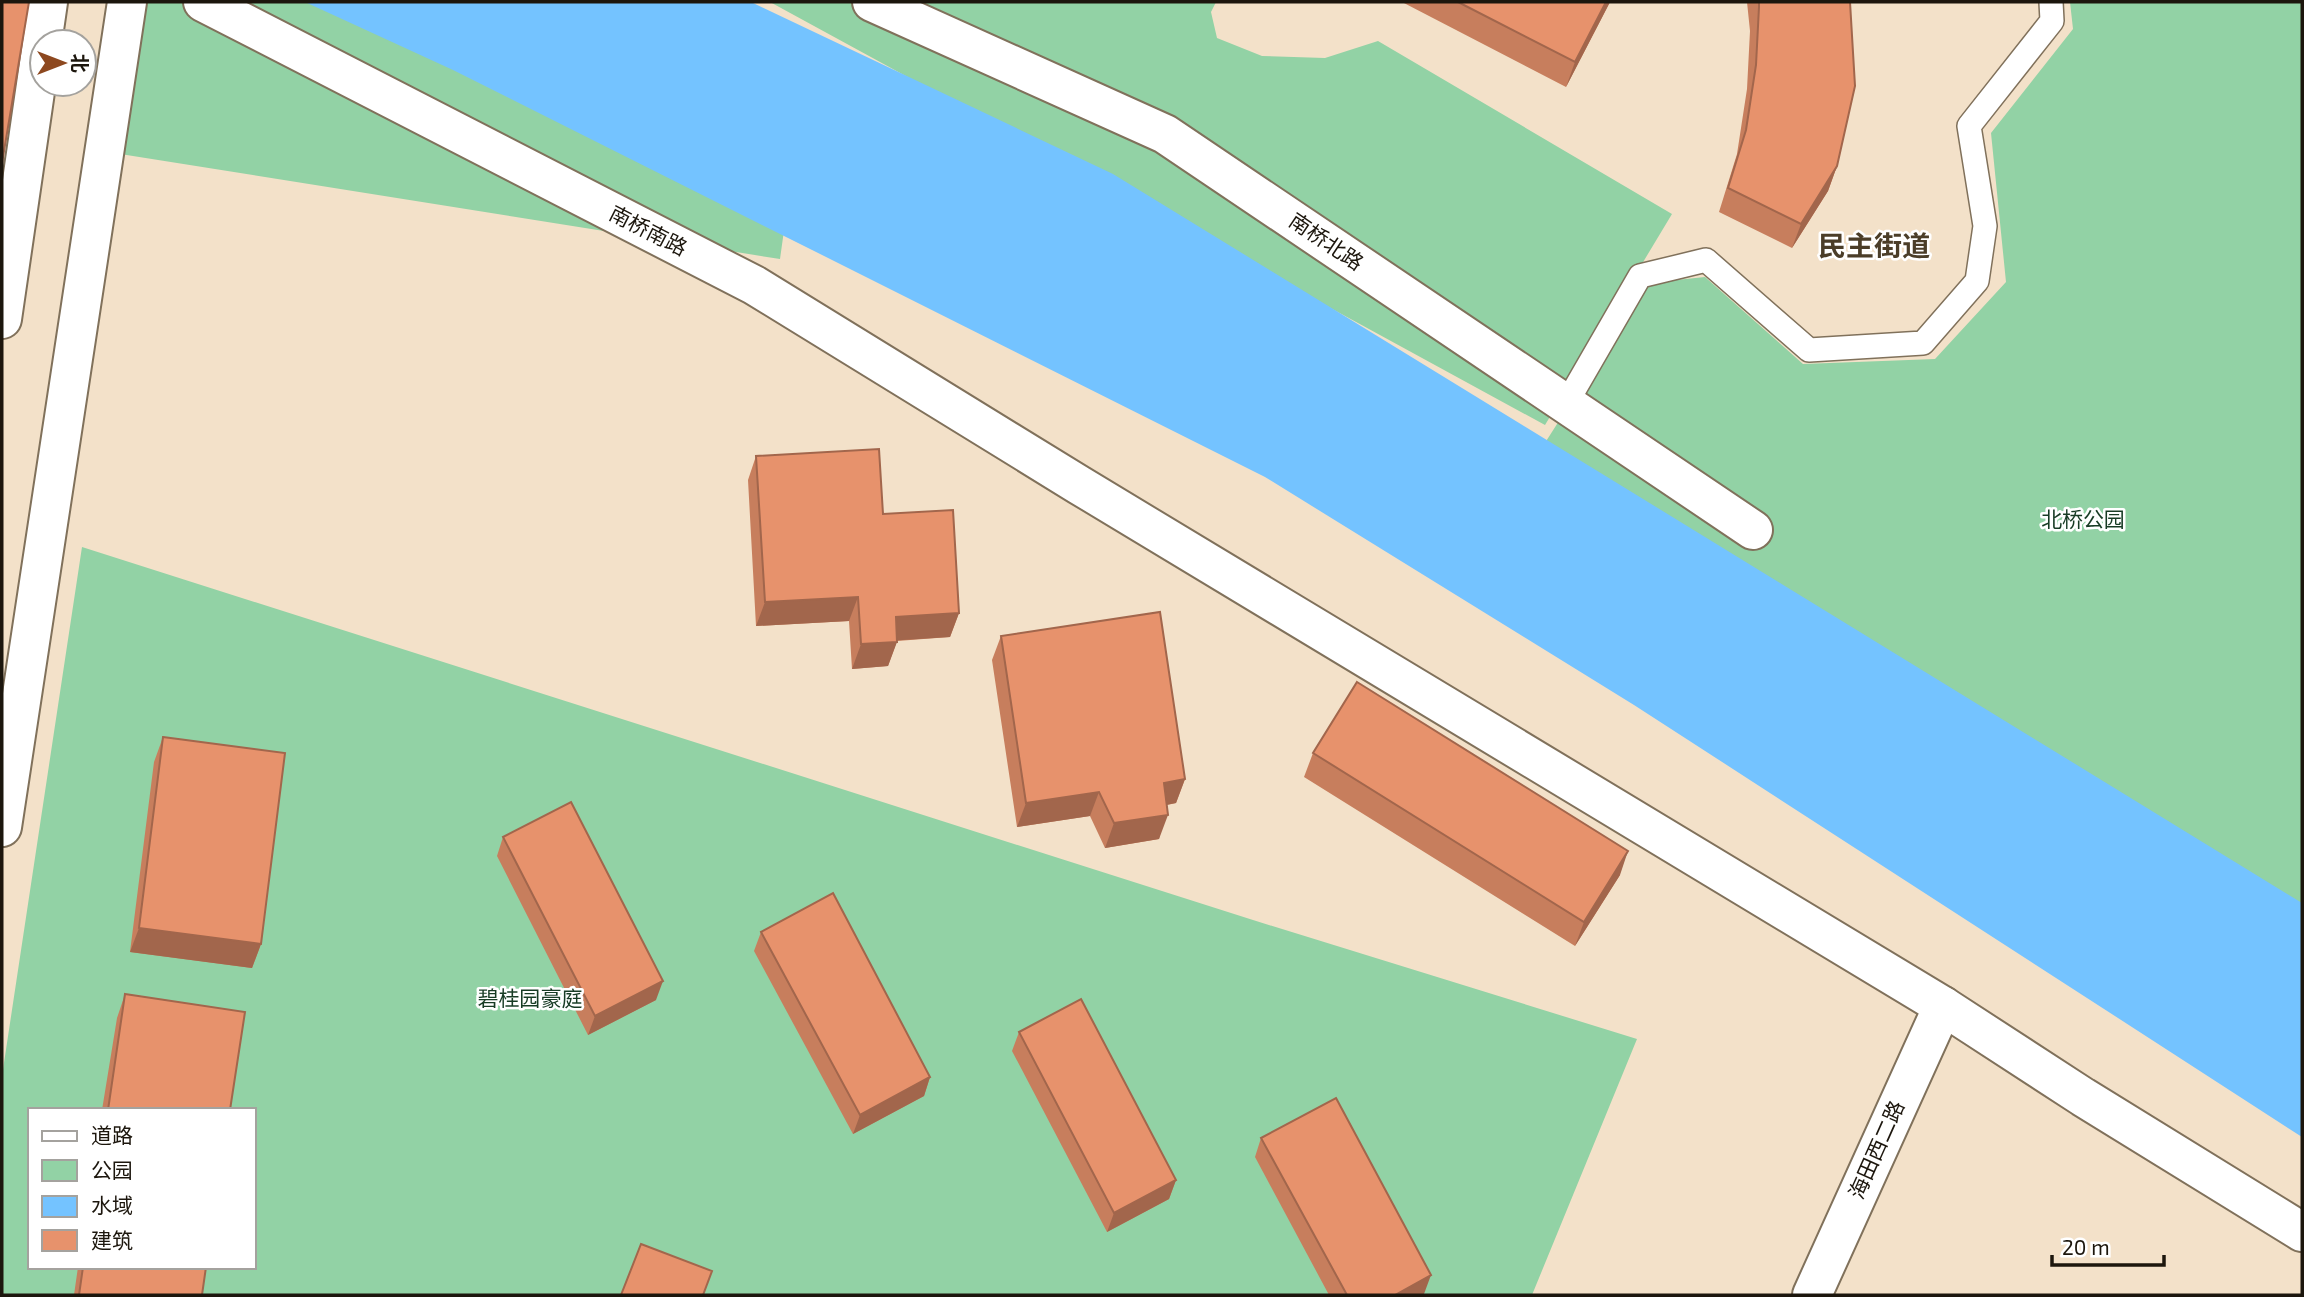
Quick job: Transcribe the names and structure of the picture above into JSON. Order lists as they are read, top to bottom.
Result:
{
  "streets": {
    "street": ["南桥南路", "南桥北路", "海田西二路"]
  },
  "crossings": [
    ["南桥南路", "海田西二路"]
  ],
  "districts": ["民主街道"],
  "parks": ["北桥公园", "碧桂园豪庭"],
  "legend": [
    "道路",
    "公园",
    "水域",
    "建筑"
  ],
  "scale_bar": "20 m",
  "north": "right"
}
